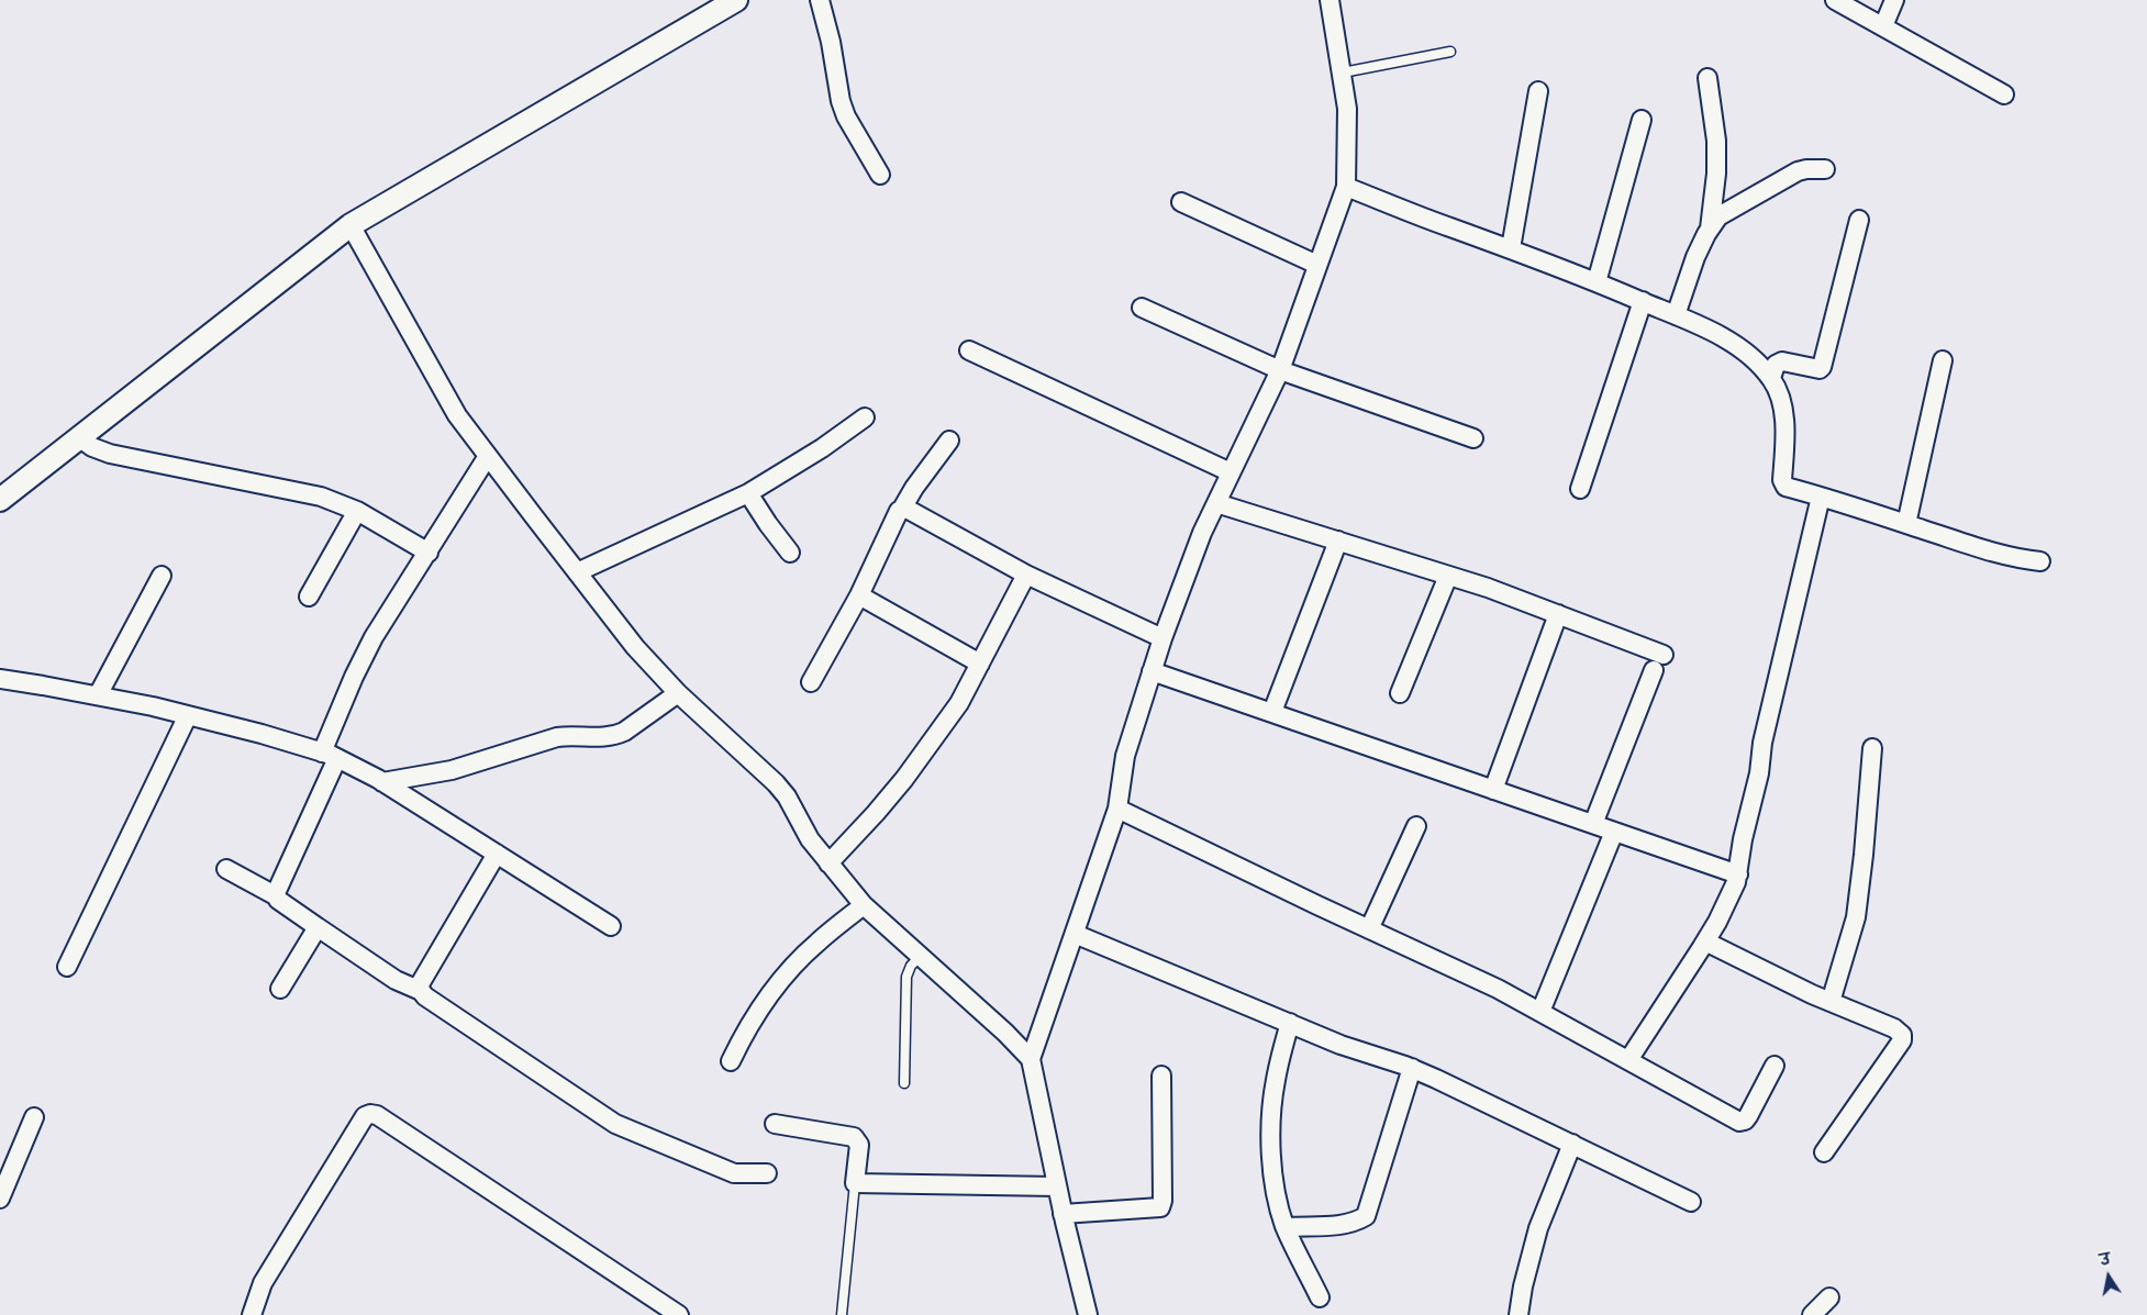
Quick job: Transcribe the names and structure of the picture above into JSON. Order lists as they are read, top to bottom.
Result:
{
  "north": "top"
}
